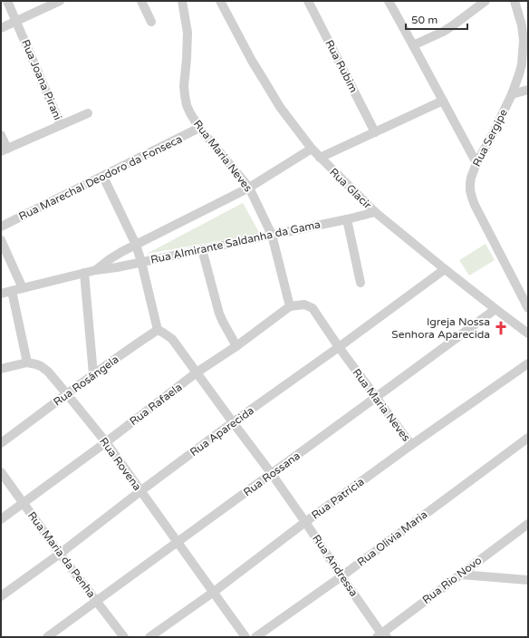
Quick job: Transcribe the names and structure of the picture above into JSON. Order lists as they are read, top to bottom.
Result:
{
  "streets": {
    "street": [
      "Rua Rubim",
      "Rua Joana Pirani",
      "Rua Sergipe",
      "Rua Maria Neves",
      "Rua Marechal Deodoro da Fonseca",
      "Rua Glacir",
      "Rua Almirante Saldanha da Gama",
      "Rua Rosângela",
      "Rua Rafaela",
      "Rua Aparecida",
      "Rua Rovena",
      "Rua Rossana",
      "Rua Patrícia",
      "Rua Olivia Maria",
      "Rua Maria da Penha",
      "Rua Andressa",
      "Rua Rio Novo"
    ]
  },
  "crossings": [
    ["Rua Maria Neves", "Rua Marechal Deodoro da Fonseca"],
    ["Rua Maria Neves", "Rua Almirante Saldanha da Gama"],
    ["Rua Maria Neves", "Rua Rafaela"],
    ["Rua Maria Neves", "Rua Aparecida"],
    ["Rua Maria Neves", "Rua Rossana"],
    ["Rua Maria Neves", "Rua Patrícia"],
    ["Rua Glacir", "Rua Almirante Saldanha da Gama"],
    ["Rua Glacir", "Rua Aparecida"],
    ["Rua Glacir", "Rua Rossana"],
    ["Rua Rosângela", "Rua Rovena"],
    ["Rua Rosângela", "Rua Andressa"],
    ["Rua Rafaela", "Rua Rovena"],
    ["Rua Rafaela", "Rua Maria da Penha"],
    ["Rua Rafaela", "Rua Andressa"],
    ["Rua Aparecida", "Rua Rovena"],
    ["Rua Aparecida", "Rua Maria da Penha"],
    ["Rua Aparecida", "Rua Andressa"],
    ["Rua Rovena", "Rua Rossana"],
    ["Rua Rovena", "Rua Patrícia"],
    ["Rua Rossana", "Rua Maria da Penha"],
    ["Rua Rossana", "Rua Andressa"],
    ["Rua Patrícia", "Rua Andressa"],
    ["Rua Olivia Maria", "Rua Andressa"],
    ["Rua Andressa", "Rua Rio Novo"]
  ],
  "places": {
    "church": ["Igreja Nossa Senhora Aparecida"]
  },
  "scale_bar": "50 m"
}
